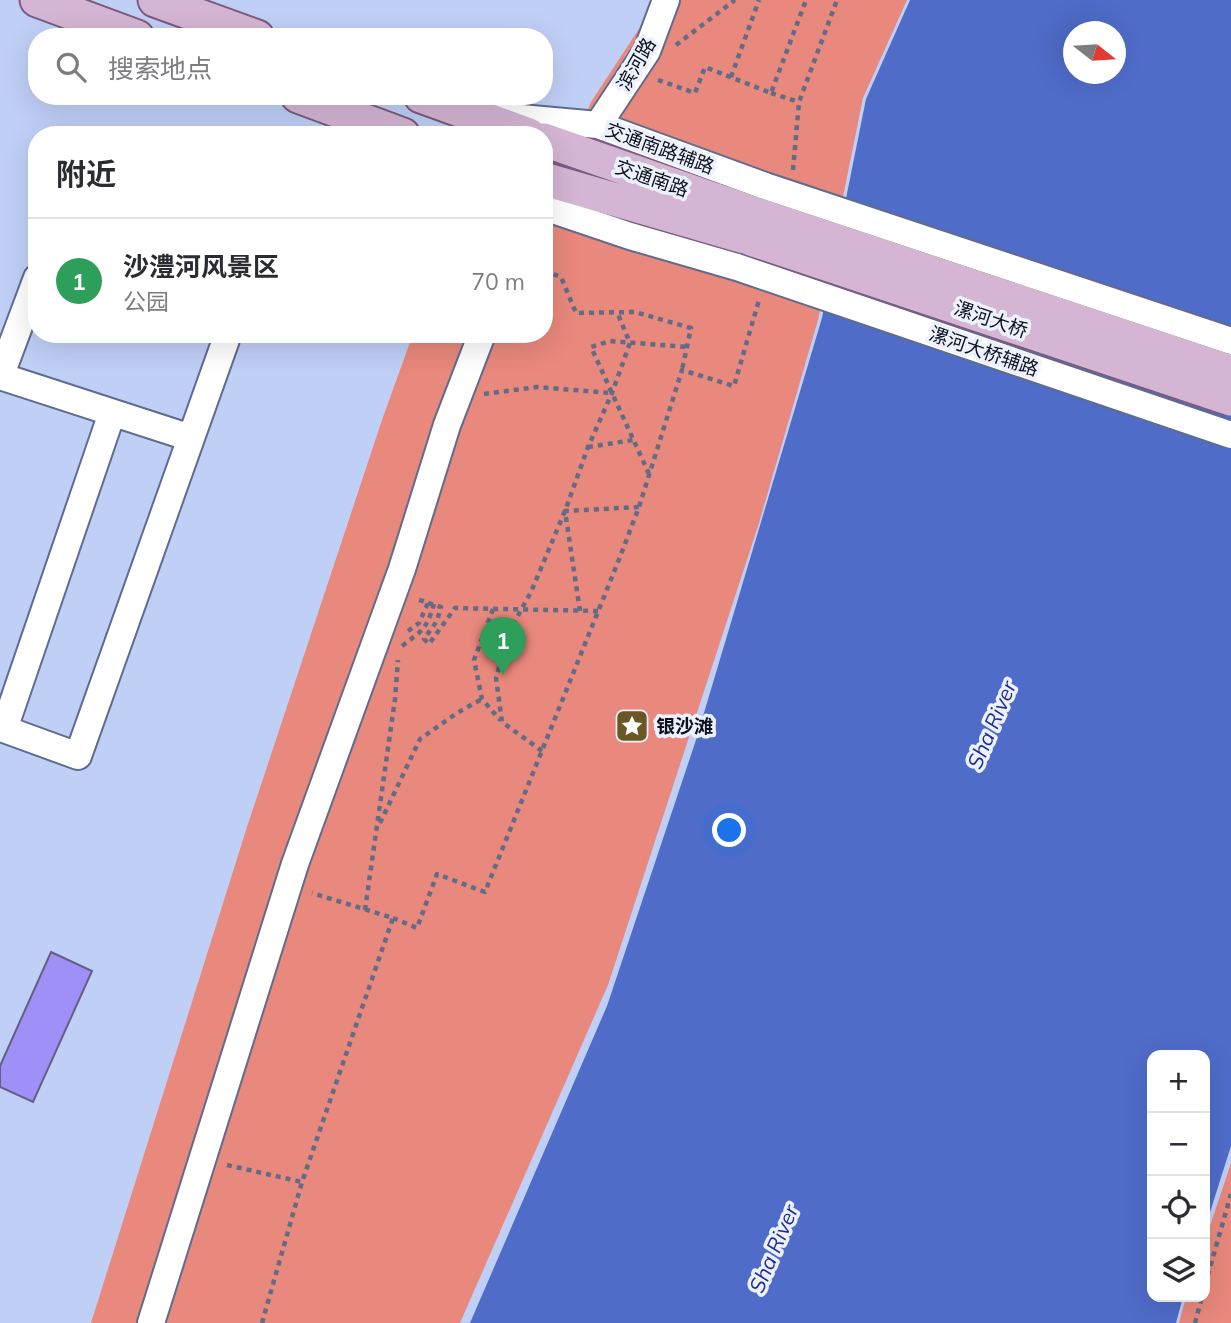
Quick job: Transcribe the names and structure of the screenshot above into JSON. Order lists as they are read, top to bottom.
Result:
{
  "streets": {
    "main road": ["交通南路", "漯河大桥"],
    "street": ["滨河路", "交通南路辅路", "漯河大桥辅路"]
  },
  "crossings": [
    ["滨河路", "交通南路辅路"],
    ["交通南路辅路", "交通南路"],
    ["交通南路辅路", "漯河大桥"],
    ["交通南路辅路", "漯河大桥辅路"],
    ["交通南路", "漯河大桥"],
    ["交通南路", "漯河大桥辅路"],
    ["漯河大桥", "漯河大桥辅路"]
  ],
  "water": ["Sha River"],
  "places": {
    "place": ["银沙滩"]
  },
  "north": "right",
  "page": {
    "search": "搜索地点",
    "heading": "附近",
    "list": [
      {
        "mark": "1",
        "name": "沙澧河风景区",
        "note": "公园",
        "value": "70 m"
      }
    ],
    "pins": "1",
    "map_buttons": ["+", "−"]
  }
}
